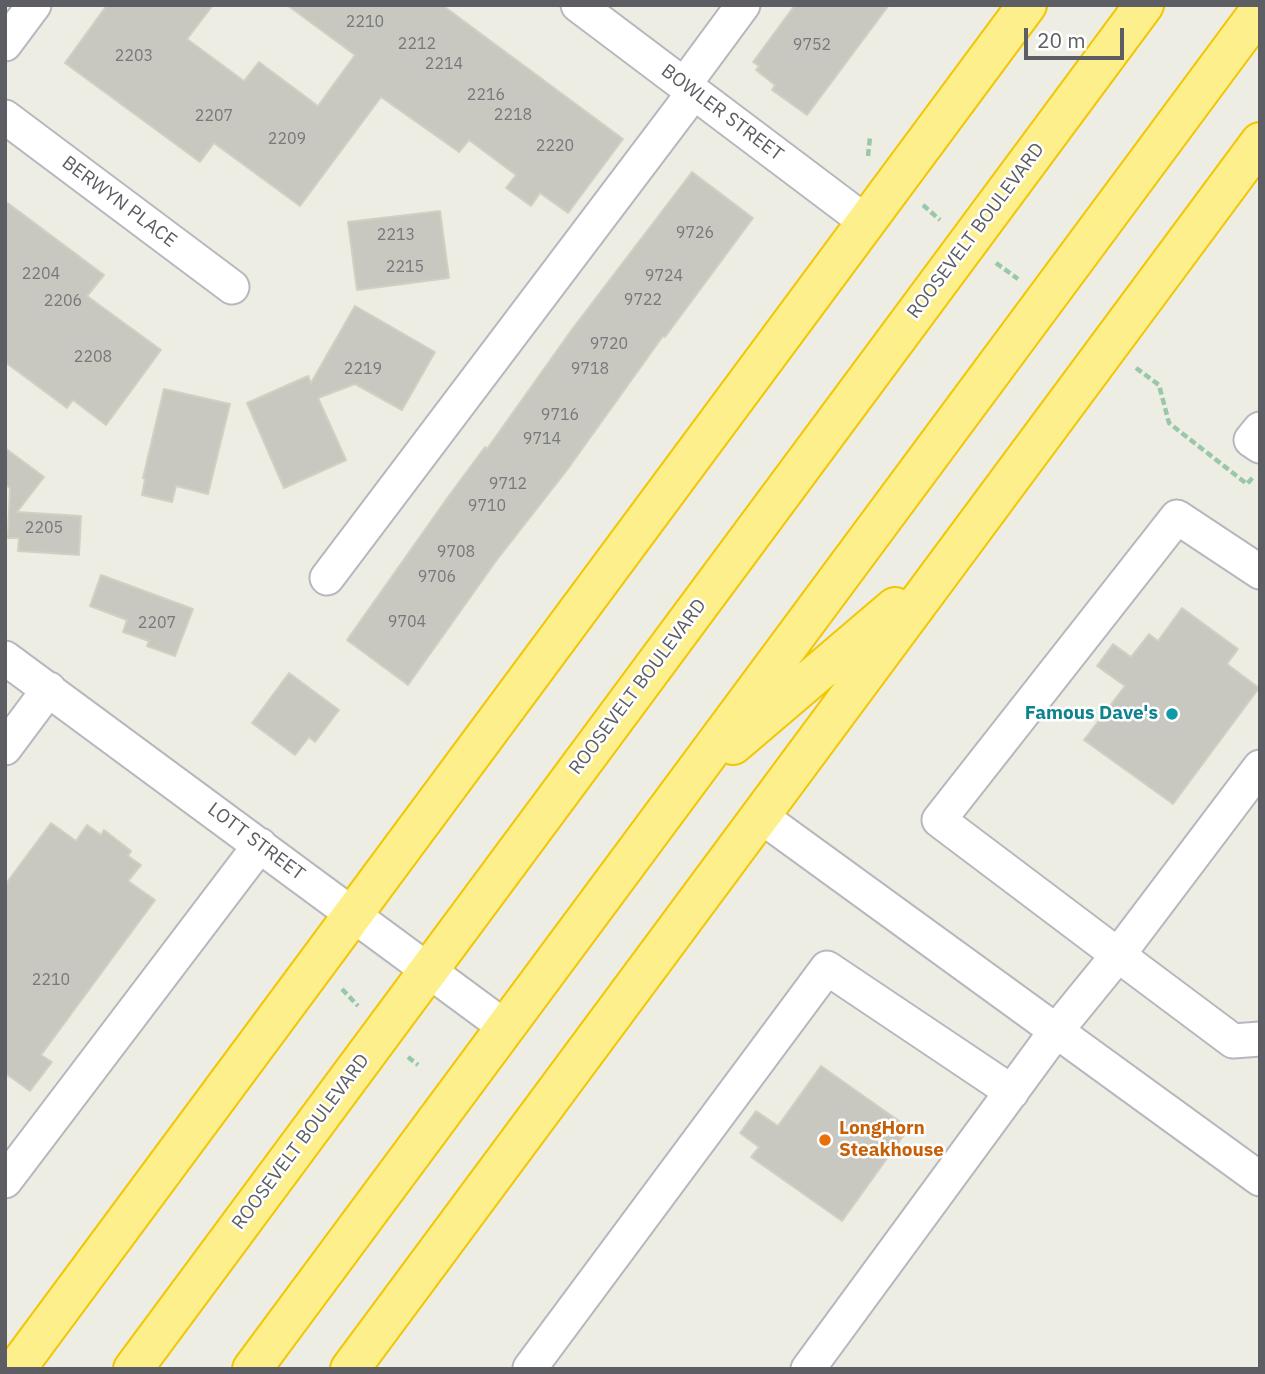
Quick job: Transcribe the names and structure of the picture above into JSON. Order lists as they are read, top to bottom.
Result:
{
  "streets": {
    "highway": ["ROOSEVELT BOULEVARD"],
    "street": ["BOWLER STREET", "BERWYN PLACE", "LOTT STREET"]
  },
  "crossings": [
    ["ROOSEVELT BOULEVARD", "LOTT STREET"]
  ],
  "places": ["Famous Dave's", "LongHorn Steakhouse"],
  "house_numbers": [
    "2210",
    "2212",
    "9752",
    "2203",
    "2214",
    "2216",
    "2218",
    "2207",
    "2209",
    "2220",
    "9726",
    "2213",
    "2215",
    "2204",
    "9724",
    "9722",
    "2206",
    "9720",
    "2208",
    "2219",
    "9718",
    "9716",
    "9714",
    "9712",
    "9710",
    "2205",
    "9708",
    "9706",
    "9704",
    "2207",
    "2210"
  ],
  "scale_bar": "20 m"
}
